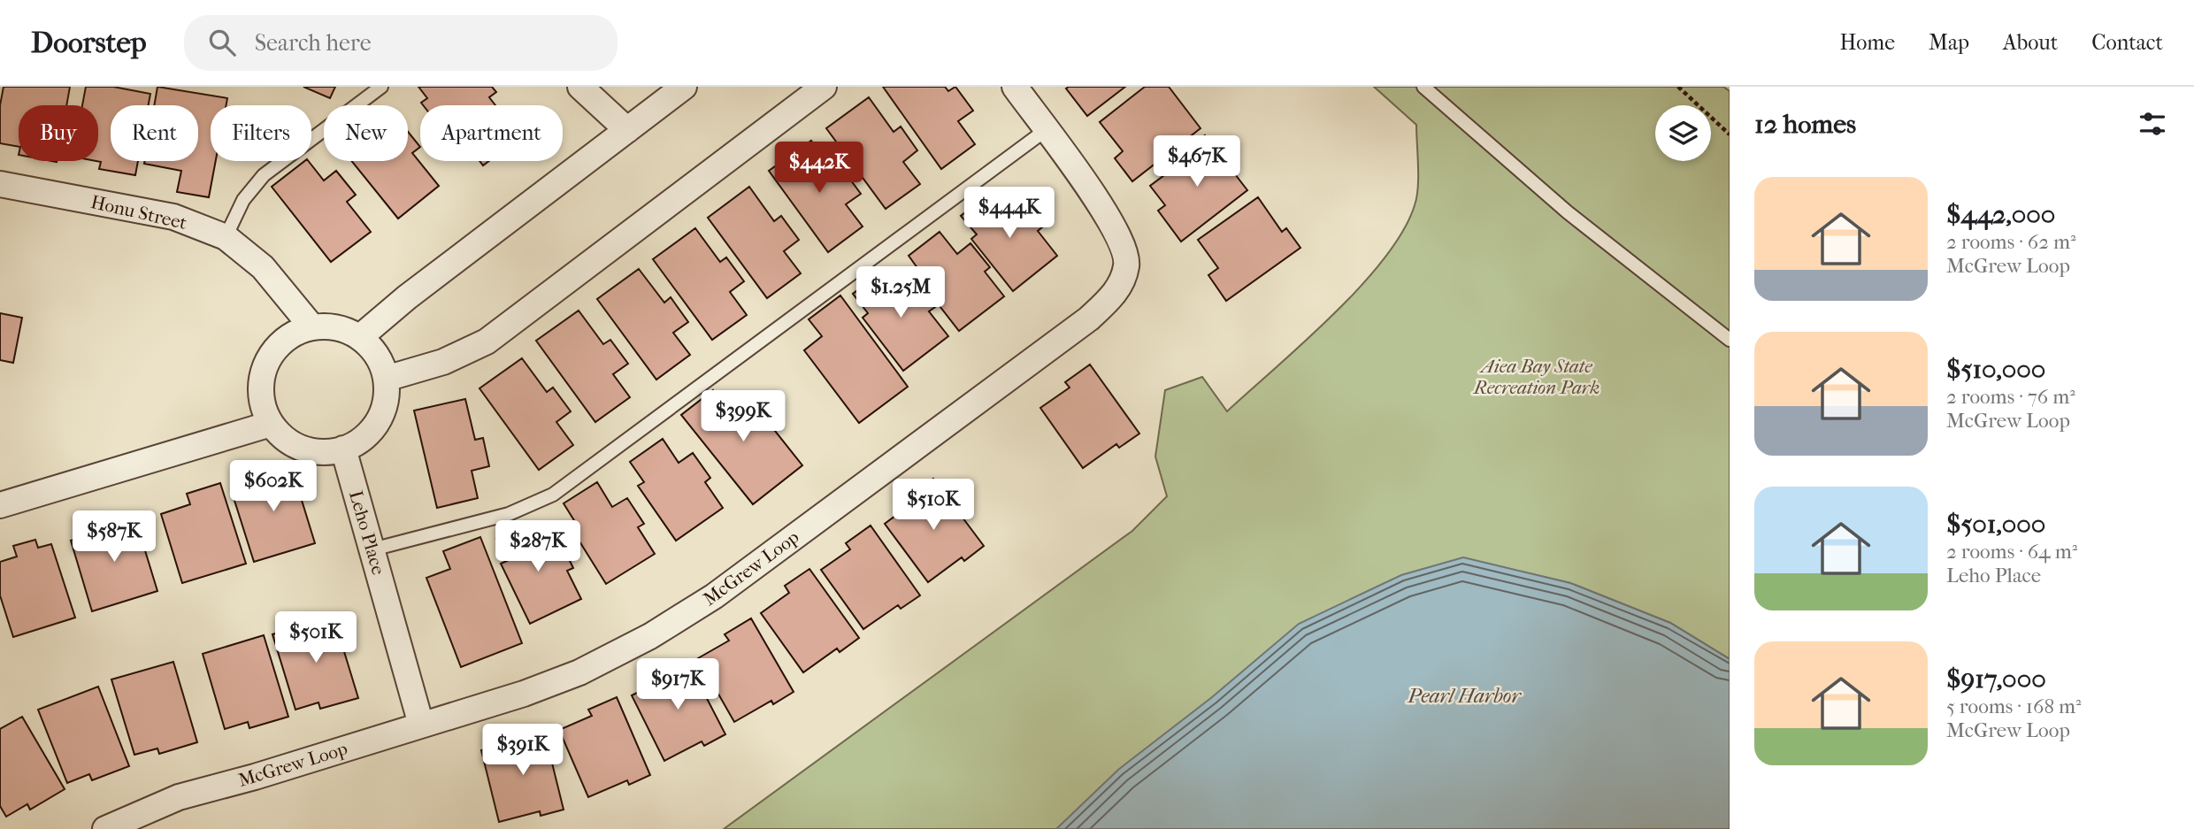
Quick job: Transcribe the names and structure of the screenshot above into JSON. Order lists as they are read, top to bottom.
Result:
{
  "streets": {
    "street": ["Honu Street", "Leho Place", "McGrew Loop"]
  },
  "crossings": [
    ["Honu Street", "Leho Place"],
    ["Leho Place", "McGrew Loop"]
  ],
  "water": ["Pearl Harbor"],
  "parks": ["Aiea Bay State Recreation Park"],
  "page": {
    "header": "Doorstep",
    "search": "Search here",
    "nav": [
      "Home",
      "Map",
      "About",
      "Contact"
    ],
    "heading": "12 homes",
    "chip": [
      "Buy",
      "Rent",
      "Filters",
      "New",
      "Apartment"
    ],
    "price": [
      "$467K",
      "$442K",
      "$444K",
      "$1.25M",
      "$399K",
      "$602K",
      "$510K",
      "$587K",
      "$287K",
      "$501K",
      "$917K",
      "$391K"
    ],
    "list": [
      {
        "name": "$442,000",
        "note": "2 rooms · 62 m² · McGrew Loop"
      },
      {
        "name": "$510,000",
        "note": "2 rooms · 76 m² · McGrew Loop"
      },
      {
        "name": "$501,000",
        "note": "2 rooms · 64 m² · Leho Place"
      },
      {
        "name": "$917,000",
        "note": "5 rooms · 168 m² · McGrew Loop"
      }
    ]
  }
}
